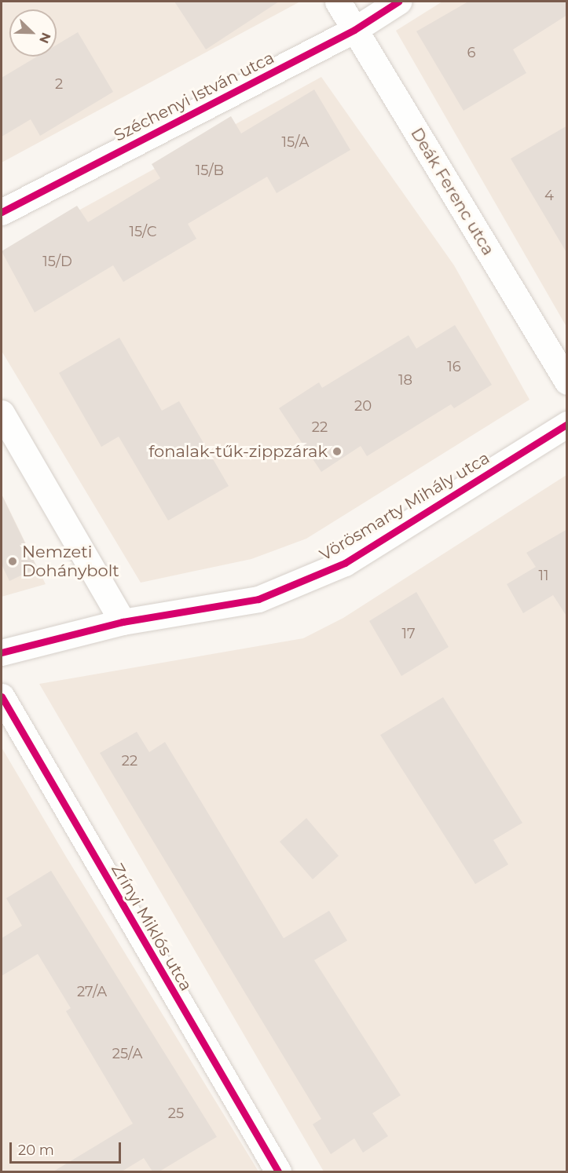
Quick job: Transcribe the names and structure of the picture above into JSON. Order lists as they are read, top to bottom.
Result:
{
  "streets": {
    "street": [
      "Széchenyi István utca",
      "Deák Ferenc utca",
      "Vörösmarty Mihály utca",
      "Zrínyi Miklós utca"
    ]
  },
  "crossings": [
    ["Széchenyi István utca", "Deák Ferenc utca"]
  ],
  "places": ["fonalak-tűk-zippzárak", "Nemzeti Dohánybolt"],
  "house_numbers": [
    "6",
    "2",
    "15/A",
    "15/B",
    "4",
    "15/C",
    "15/D",
    "16",
    "18",
    "20",
    "22",
    "11",
    "17",
    "22",
    "27/A",
    "25/A",
    "25"
  ],
  "scale_bar": "20 m",
  "north": "bottom right"
}
